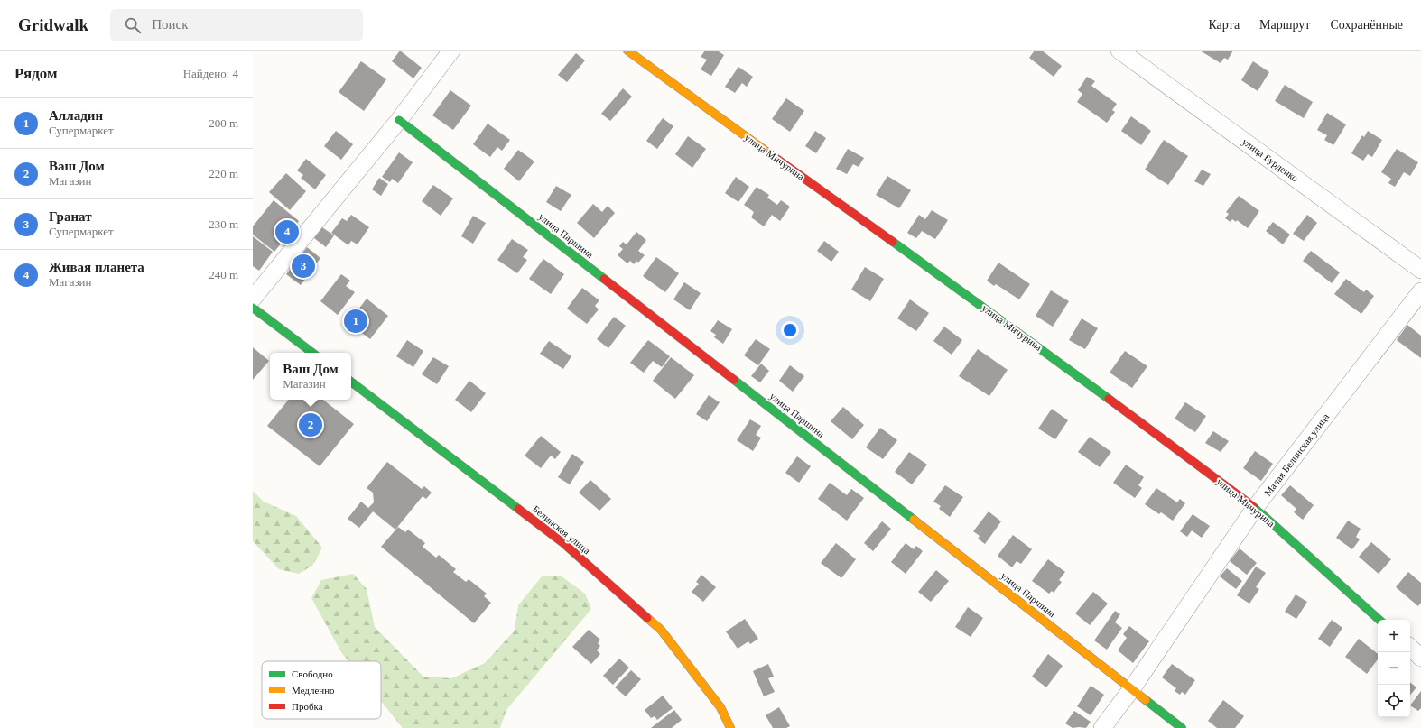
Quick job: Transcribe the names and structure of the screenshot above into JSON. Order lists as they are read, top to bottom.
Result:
{
  "streets": {
    "street": [
      "улица Мичурина",
      "улица Бурденко",
      "улица Паршина",
      "Малая Белинская улица",
      "Белинская улица"
    ]
  },
  "crossings": [
    ["улица Мичурина", "Малая Белинская улица"],
    ["улица Паршина", "Малая Белинская улица"]
  ],
  "legend": ["Свободно", "Медленно", "Пробка"],
  "page": {
    "header": "Gridwalk",
    "search": "Поиск",
    "nav": ["Карта", "Маршрут", "Сохранённые"],
    "heading": ["Рядом", "Найдено: 4"],
    "list": [
      {
        "mark": "1",
        "name": "Алладин",
        "note": "Супермаркет",
        "value": "200 m"
      },
      {
        "mark": "2",
        "name": "Ваш Дом",
        "note": "Магазин",
        "value": "220 m"
      },
      {
        "mark": "3",
        "name": "Гранат",
        "note": "Супермаркет",
        "value": "230 m"
      },
      {
        "mark": "4",
        "name": "Живая планета",
        "note": "Магазин",
        "value": "240 m"
      }
    ],
    "pins": [
      "4",
      "3",
      "1",
      "2"
    ],
    "popup": ["Ваш Дом", "Магазин"],
    "map_buttons": ["+", "−"]
  }
}
